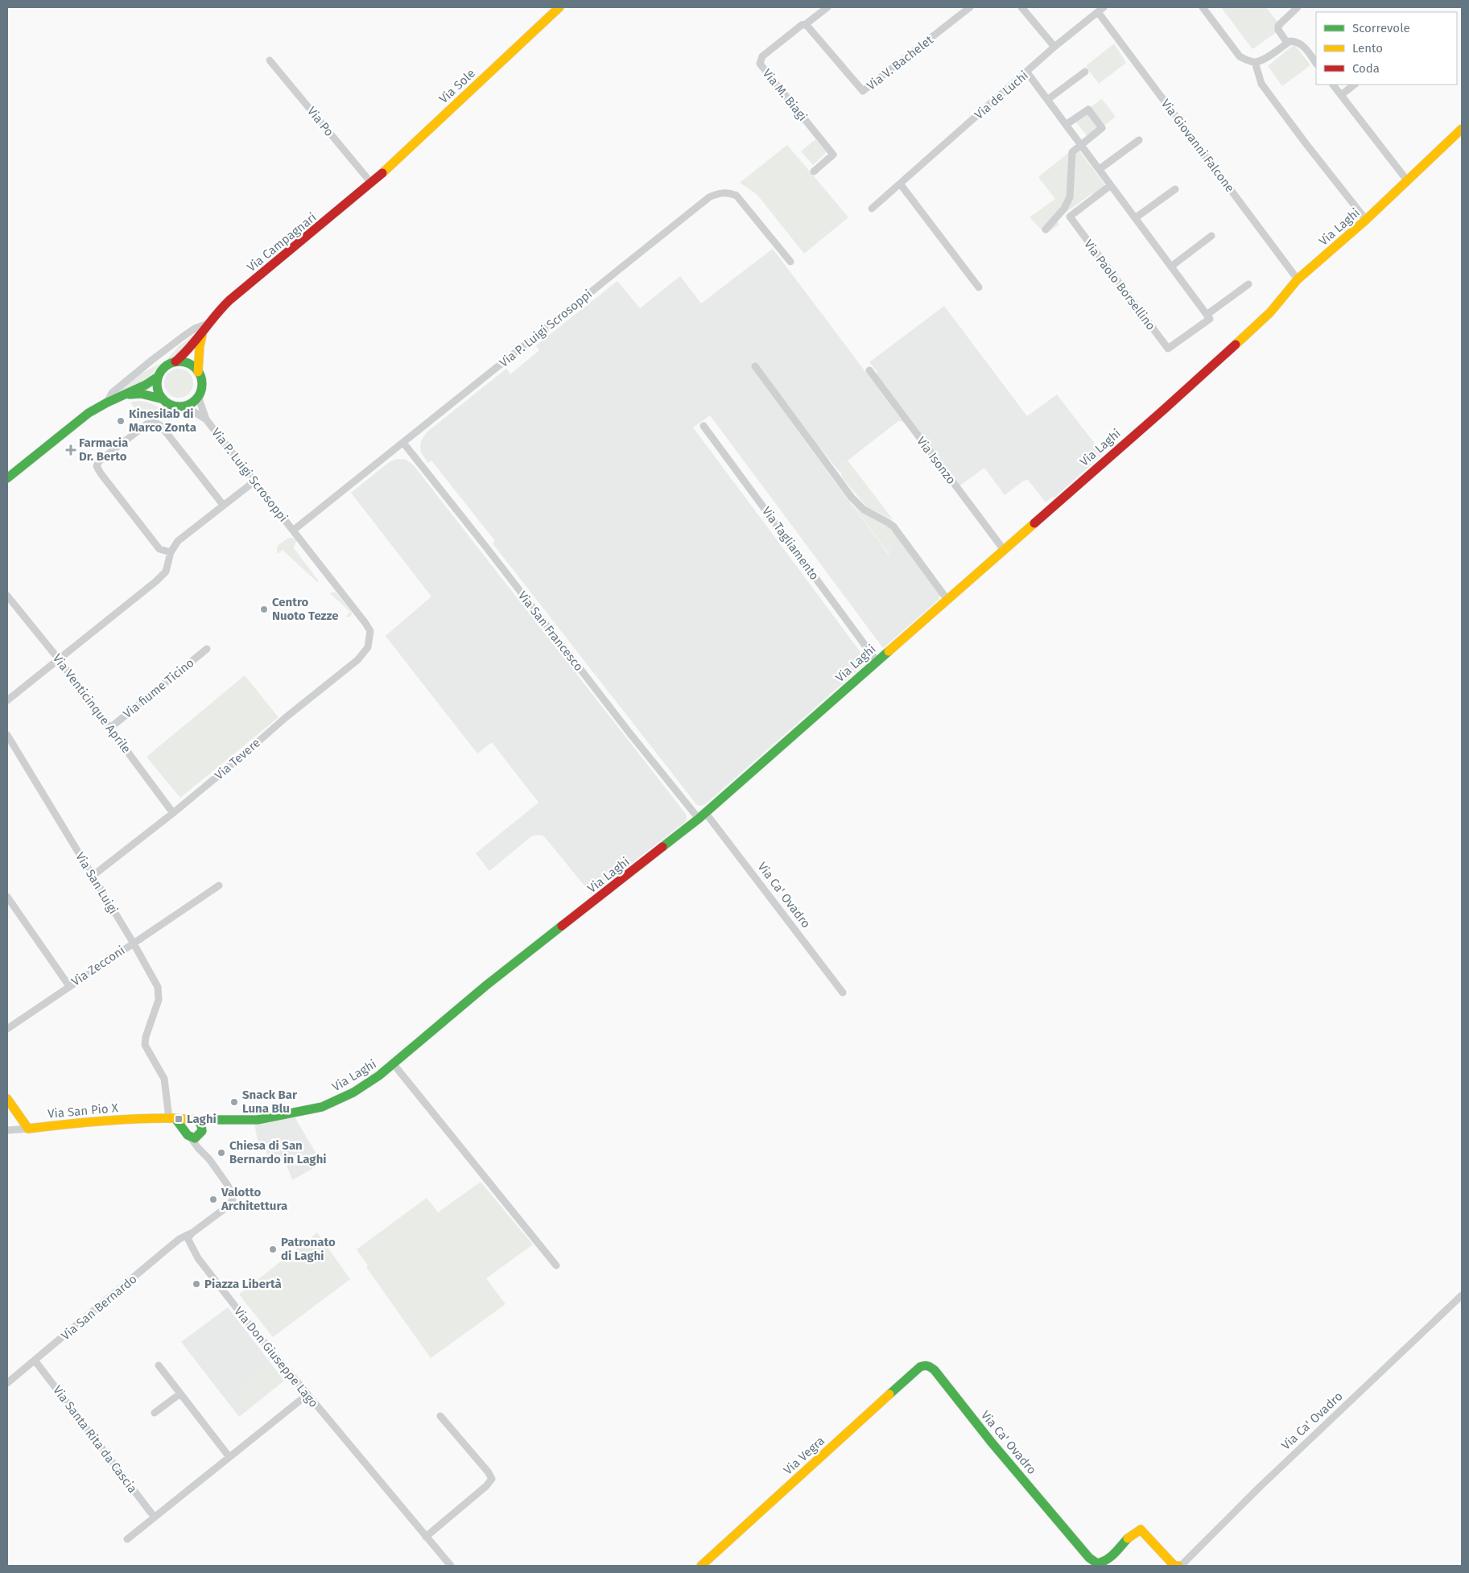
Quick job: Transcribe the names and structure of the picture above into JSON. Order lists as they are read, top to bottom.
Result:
{
  "streets": {
    "street": [
      "Via V. Bachelet",
      "Via Sole",
      "Via M. Biagi",
      "Via de Luchi",
      "Via Po",
      "Via Giovanni Falcone",
      "Via Laghi",
      "Via Campagnari",
      "Via Paolo Borsellino",
      "Via P. Luigi Scrosoppi",
      "Via Isonzo",
      "Via Tagliamento",
      "Via San Francesco",
      "Via fiume Ticino",
      "Via Venticinque Aprile",
      "Via Tevere",
      "Via San Luigi",
      "Via Ca' Ovadro",
      "Via Zecconi",
      "Via San Pio X",
      "Via San Bernardo",
      "Via Don Giuseppe Lago",
      "Via Santa Rita da Cascia",
      "Via Vegra"
    ]
  },
  "crossings": [
    ["Via V. Bachelet", "Via M. Biagi"],
    ["Via Sole", "Via Po"],
    ["Via Sole", "Via Campagnari"],
    ["Via de Luchi", "Via Giovanni Falcone"],
    ["Via Po", "Via Campagnari"],
    ["Via Giovanni Falcone", "Via Laghi"],
    ["Via Laghi", "Via Isonzo"],
    ["Via Laghi", "Via Tagliamento"],
    ["Via Laghi", "Via San Francesco"],
    ["Via Laghi", "Via Ca' Ovadro"],
    ["Via Laghi", "Via San Pio X"],
    ["Via Campagnari", "Via P. Luigi Scrosoppi"],
    ["Via P. Luigi Scrosoppi", "Via San Francesco"],
    ["Via P. Luigi Scrosoppi", "Via Tevere"],
    ["Via San Francesco", "Via Ca' Ovadro"],
    ["Via fiume Ticino", "Via Venticinque Aprile"],
    ["Via Venticinque Aprile", "Via Tevere"],
    ["Via Tevere", "Via San Luigi"],
    ["Via San Luigi", "Via Zecconi"],
    ["Via Ca' Ovadro", "Via Vegra"],
    ["Via Zecconi", "Via San Pio X"],
    ["Via San Bernardo", "Via Don Giuseppe Lago"],
    ["Via San Bernardo", "Via Santa Rita da Cascia"]
  ],
  "places": {
    "other": [
      "Kinesilab di Marco Zonta",
      "Centro Nuoto Tezze",
      "Snack Bar Luna Blu",
      "Chiesa di San Bernardo in Laghi",
      "Valotto Architettura",
      "Patronato di Laghi",
      "Piazza Libertà"
    ],
    "health": ["Farmacia Dr. Berto"],
    "transit": ["Laghi"]
  },
  "legend": ["Scorrevole", "Lento", "Coda"]
}
